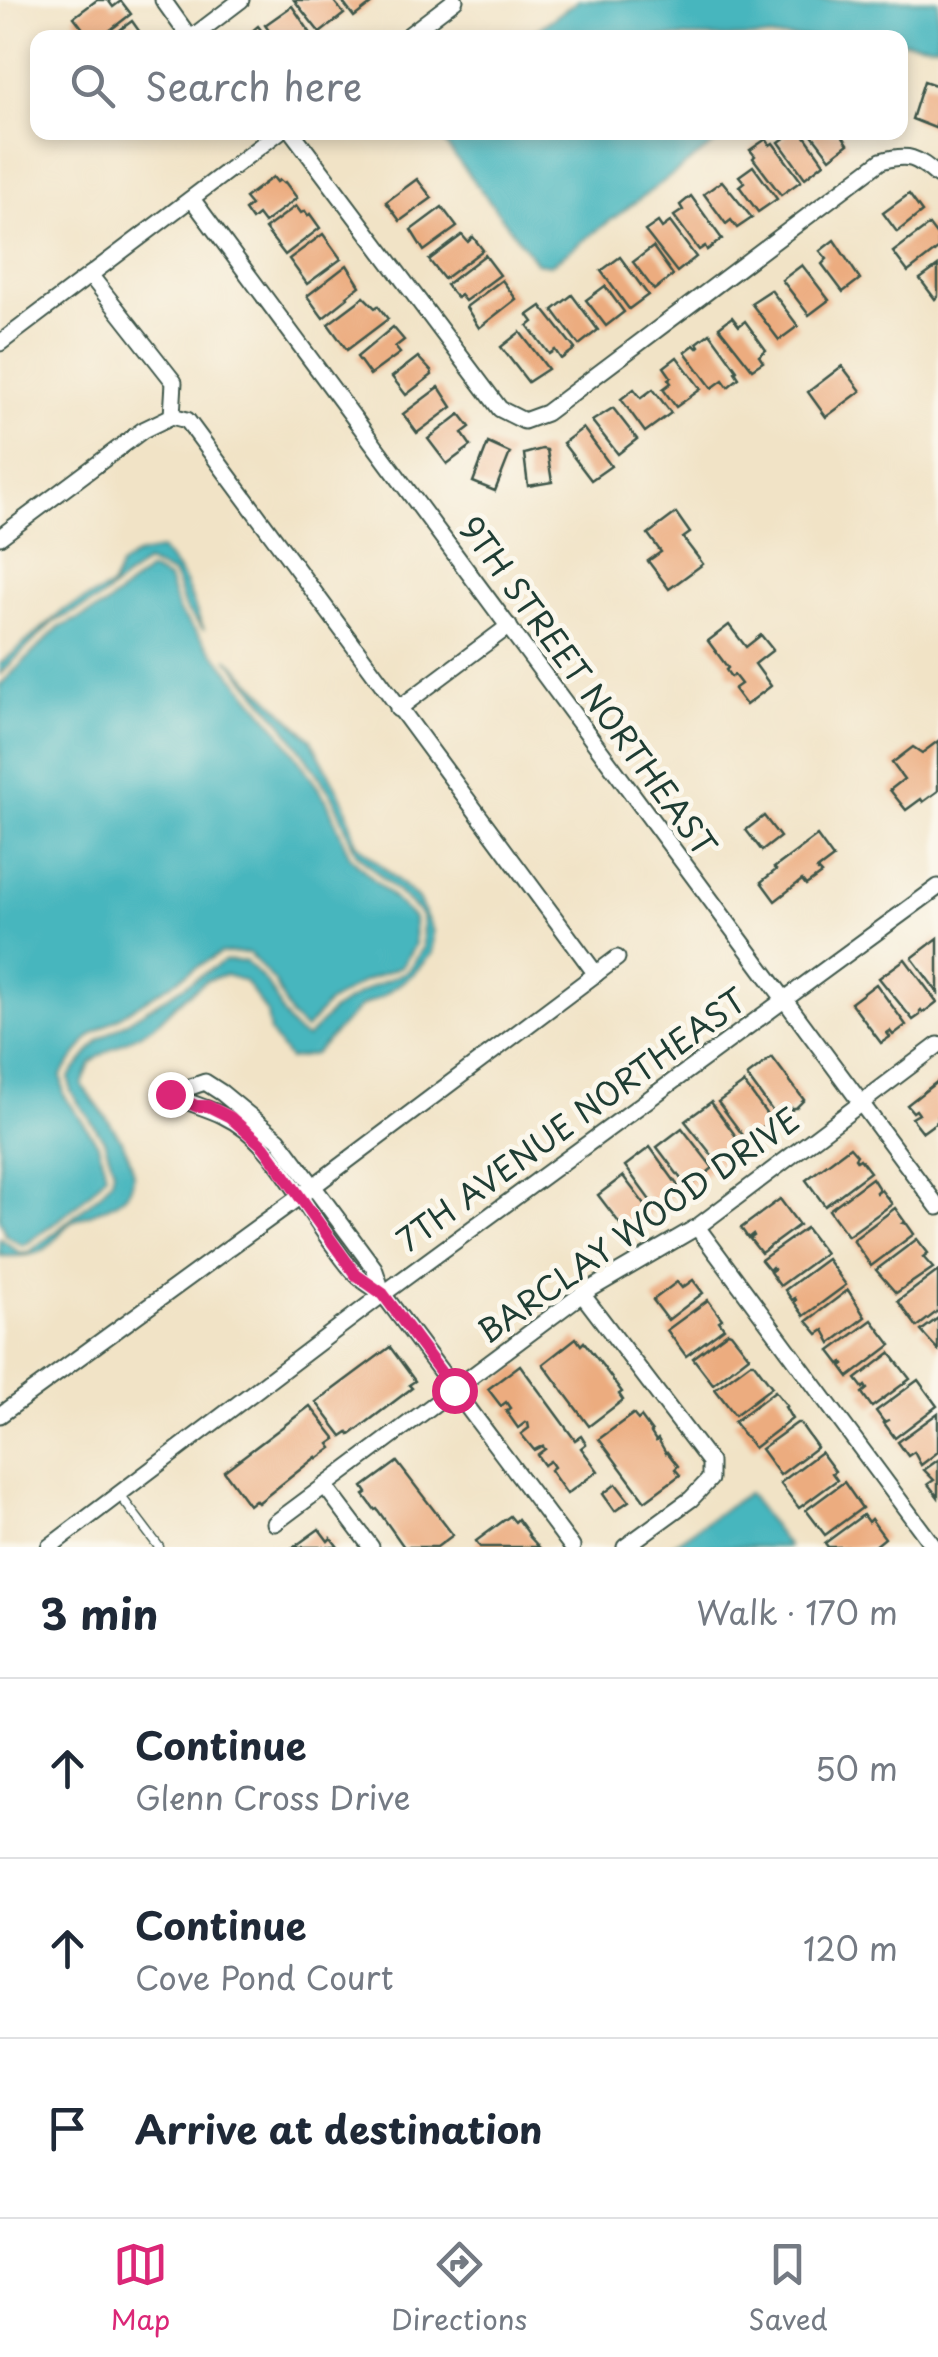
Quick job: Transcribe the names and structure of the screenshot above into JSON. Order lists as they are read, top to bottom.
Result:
{
  "streets": {
    "street": ["9TH STREET NORTHEAST", "7TH AVENUE NORTHEAST", "BARCLAY WOOD DRIVE"]
  },
  "crossings": [
    ["9TH STREET NORTHEAST", "7TH AVENUE NORTHEAST"],
    ["9TH STREET NORTHEAST", "BARCLAY WOOD DRIVE"]
  ],
  "page": {
    "search": "Search here",
    "heading": ["3 min", "Walk · 170 m"],
    "list": [
      ["Continue", "Glenn Cross Drive", "50 m"],
      ["Continue", "Cove Pond Court", "120 m"],
      "Arrive at destination"
    ],
    "nav": ["Map", "Directions", "Saved"]
  }
}
